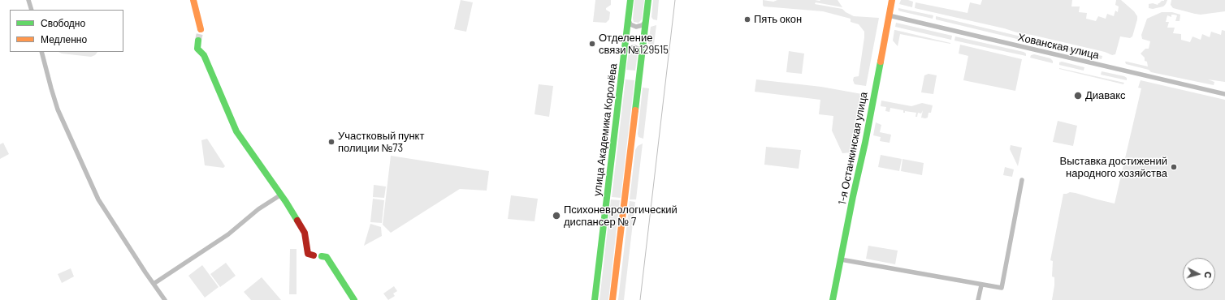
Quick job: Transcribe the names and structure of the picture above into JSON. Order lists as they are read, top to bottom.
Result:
{
  "streets": {
    "street": ["Хованская улица", "улица Академика Королёва", "1-я Останкинская улица"]
  },
  "crossings": [
    ["Хованская улица", "1-я Останкинская улица"]
  ],
  "places": [
    "Пять окон",
    "Отделение связи №129515",
    "Диавакс",
    "Участковый пункт полиции №73",
    "Выставка достижений народного хозяйства",
    "Психоневрологический диспансер № 7"
  ],
  "legend": ["Свободно", "Медленно"],
  "north": "right"
}
